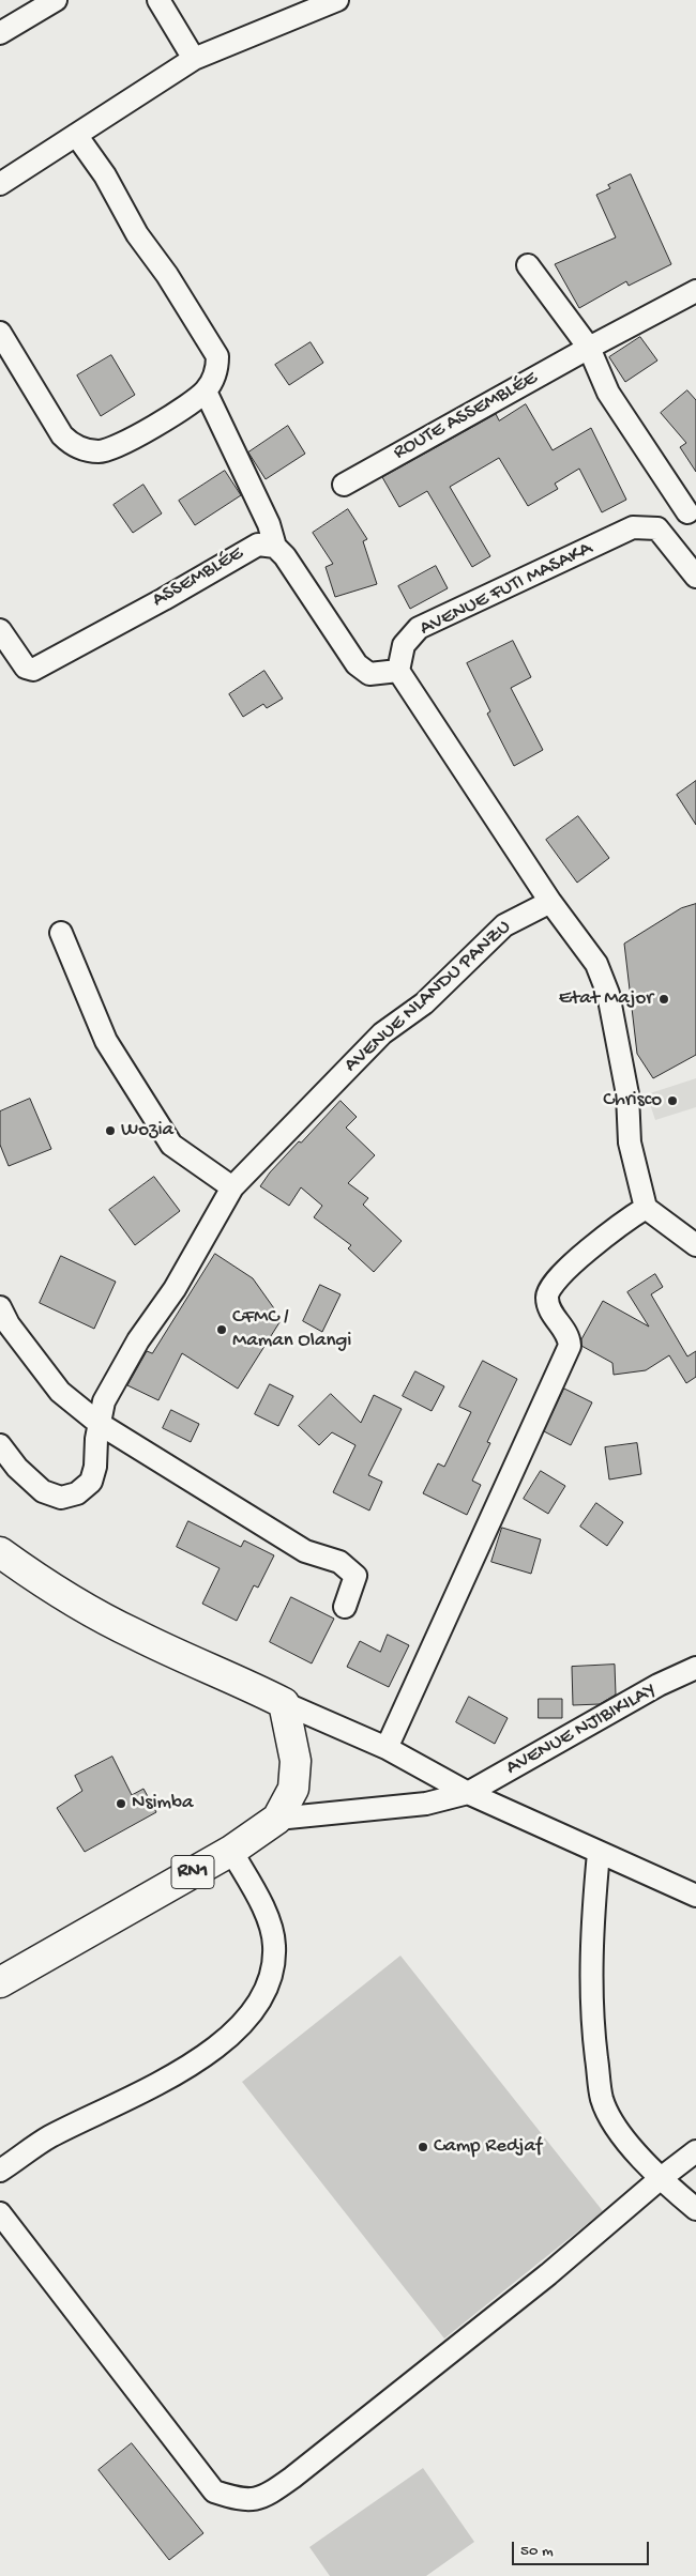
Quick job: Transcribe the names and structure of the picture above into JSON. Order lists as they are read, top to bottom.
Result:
{
  "streets": {
    "highway": ["RN1"],
    "street": [
      "ROUTE ASSEMBLÉE",
      "ASSEMBLÉE",
      "AVENUE FUTI MASAKA",
      "AVENUE NLANDU PANZU",
      "AVENUE NJIBIKILAY"
    ]
  },
  "crossings": [
    ["AVENUE NJIBIKILAY", "RN1"]
  ],
  "places": [
    "Etat Major",
    "Chrisco",
    "Wozia",
    "CFMC / Maman Olangi",
    "Nsimba",
    "Camp Redjaf"
  ],
  "scale_bar": "50 m"
}
